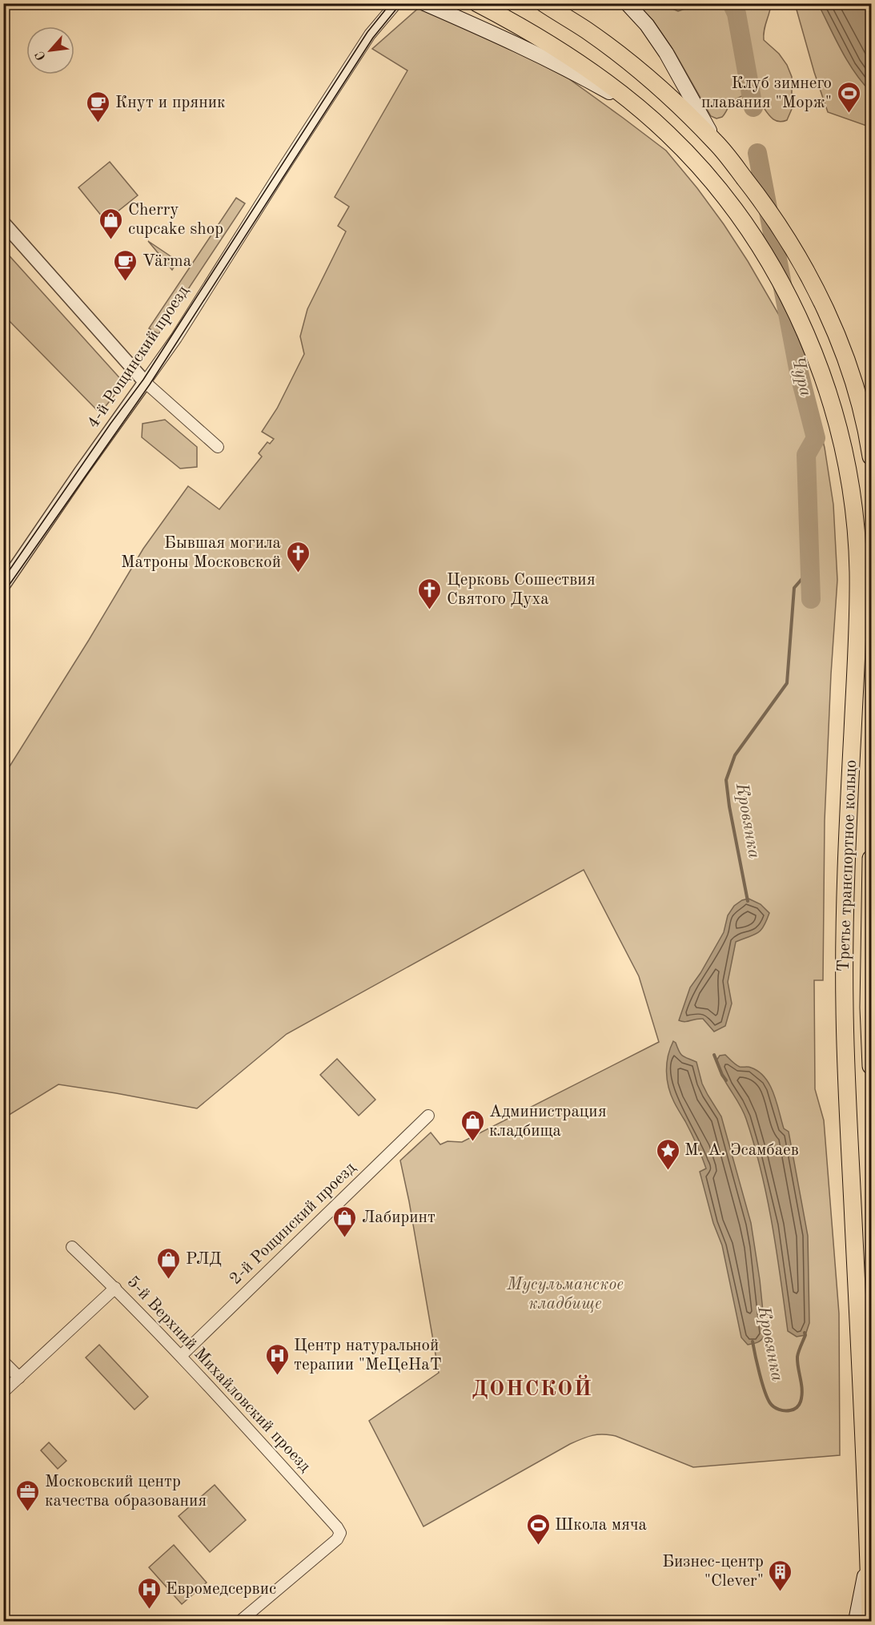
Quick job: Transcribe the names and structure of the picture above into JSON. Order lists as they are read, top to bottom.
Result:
{
  "streets": {
    "main road": ["Третье транспортное кольцо"],
    "street": ["4-й Рощинский проезд", "2-й Рощинский проезд", "5-й Верхний Михайловский проезд"]
  },
  "crossings": [
    ["2-й Рощинский проезд", "5-й Верхний Михайловский проезд"]
  ],
  "districts": ["ДОНСКОЙ"],
  "water": ["Чура", "Кровянка"],
  "parks": ["Мусульманское кладбище"],
  "places": {
    "sports": ["Клуб зимнего плавания \"Морж\"", "Школа мяча"],
    "cafe": ["Кнут и пряник", "Värma"],
    "shop": [
      "Cherry cupcake shop",
      "Администрация кладбища",
      "Лабиринт",
      "РЛД"
    ],
    "church": ["Бывшая могила Матроны Московской", "Церковь Сошествия Святого Духа"],
    "place": ["М. А. Эсамбаев"],
    "hospital": ["Центр натуральной терапии \"МеЦеНаТ", "Евромедсервис"],
    "office": ["Московский центр качества образования"],
    "building": ["Бизнес-центр \"Clever\""]
  },
  "north": "bottom left"
}
